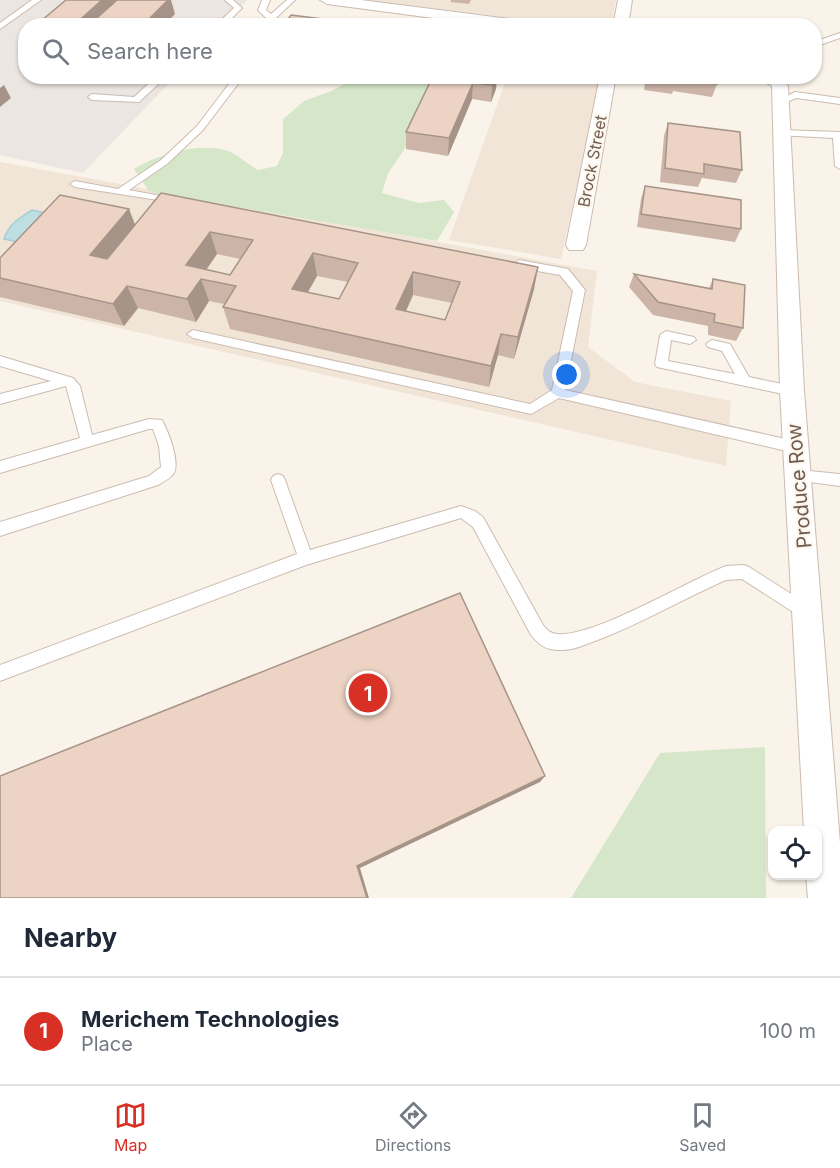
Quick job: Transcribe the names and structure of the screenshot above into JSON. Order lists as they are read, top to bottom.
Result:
{
  "streets": {
    "street": ["Brock Street", "Produce Row"]
  },
  "page": {
    "search": "Search here",
    "pins": "1",
    "heading": "Nearby",
    "list": [
      {
        "mark": "1",
        "name": "Merichem Technologies",
        "note": "Place",
        "value": "100 m"
      }
    ],
    "nav": ["Map", "Directions", "Saved"]
  }
}
